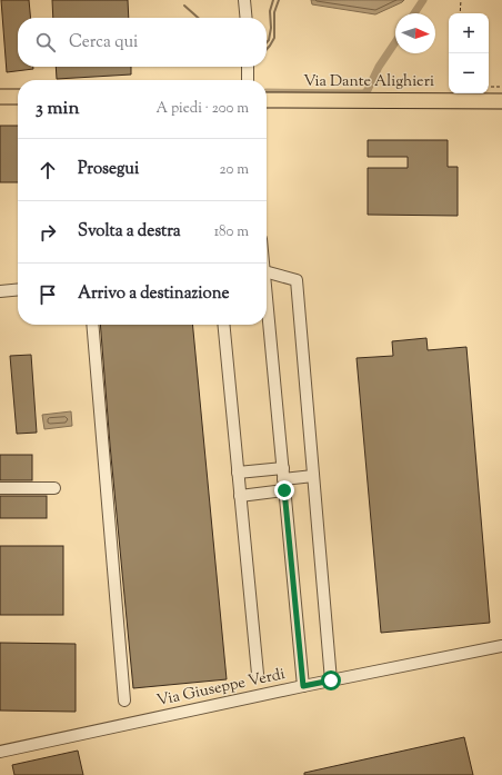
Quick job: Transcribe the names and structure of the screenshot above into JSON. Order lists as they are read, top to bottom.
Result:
{
  "streets": {
    "main road": ["Via Dante Alighieri"],
    "street": ["Via Giuseppe Verdi"]
  },
  "north": "right",
  "page": {
    "map_buttons": ["+", "−"],
    "search": "Cerca qui",
    "heading": ["3 min", "A piedi · 200 m"],
    "list": [
      ["Prosegui", "20 m"],
      ["Svolta a destra", "180 m"],
      "Arrivo a destinazione"
    ]
  }
}
